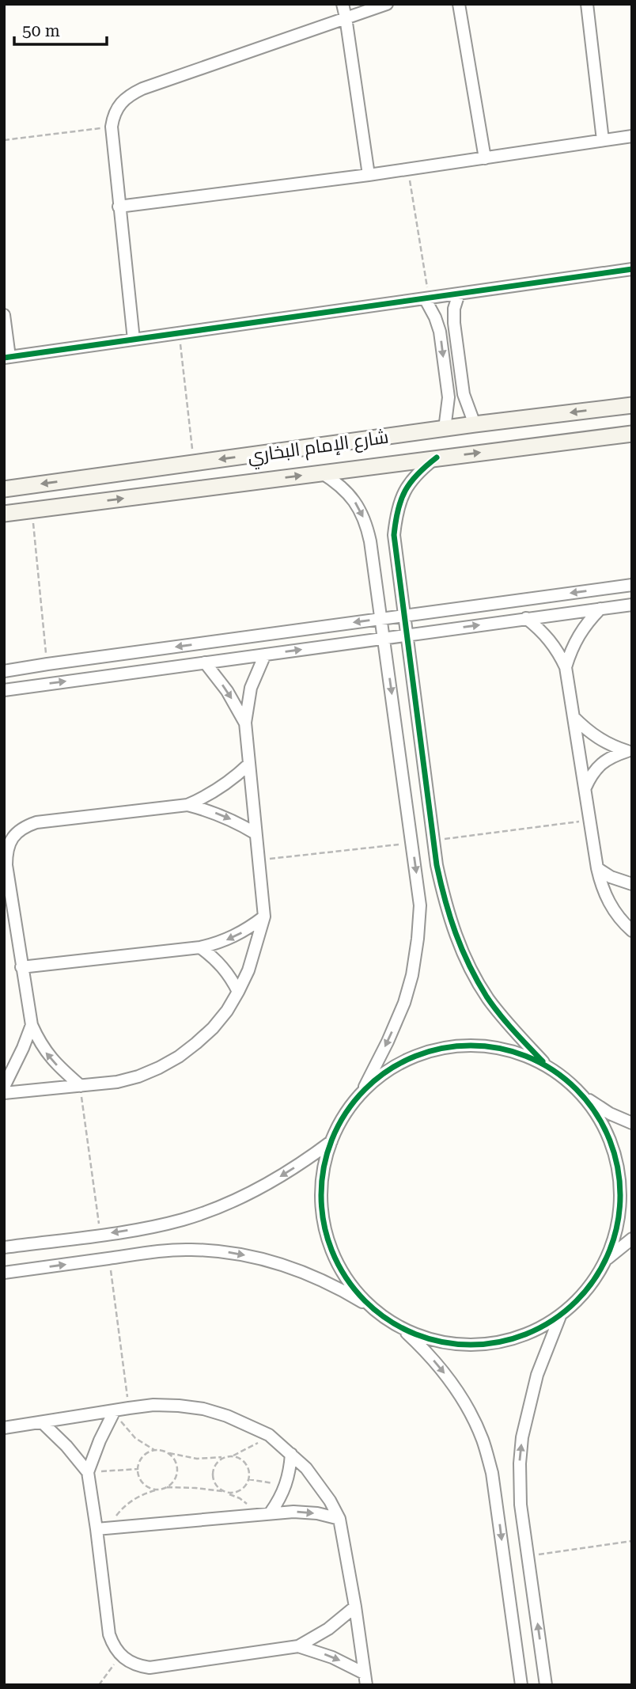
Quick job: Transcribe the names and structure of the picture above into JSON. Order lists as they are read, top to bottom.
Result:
{
  "streets": {
    "street": ["شارع الإمام البخاري"]
  },
  "scale_bar": "50 m"
}
